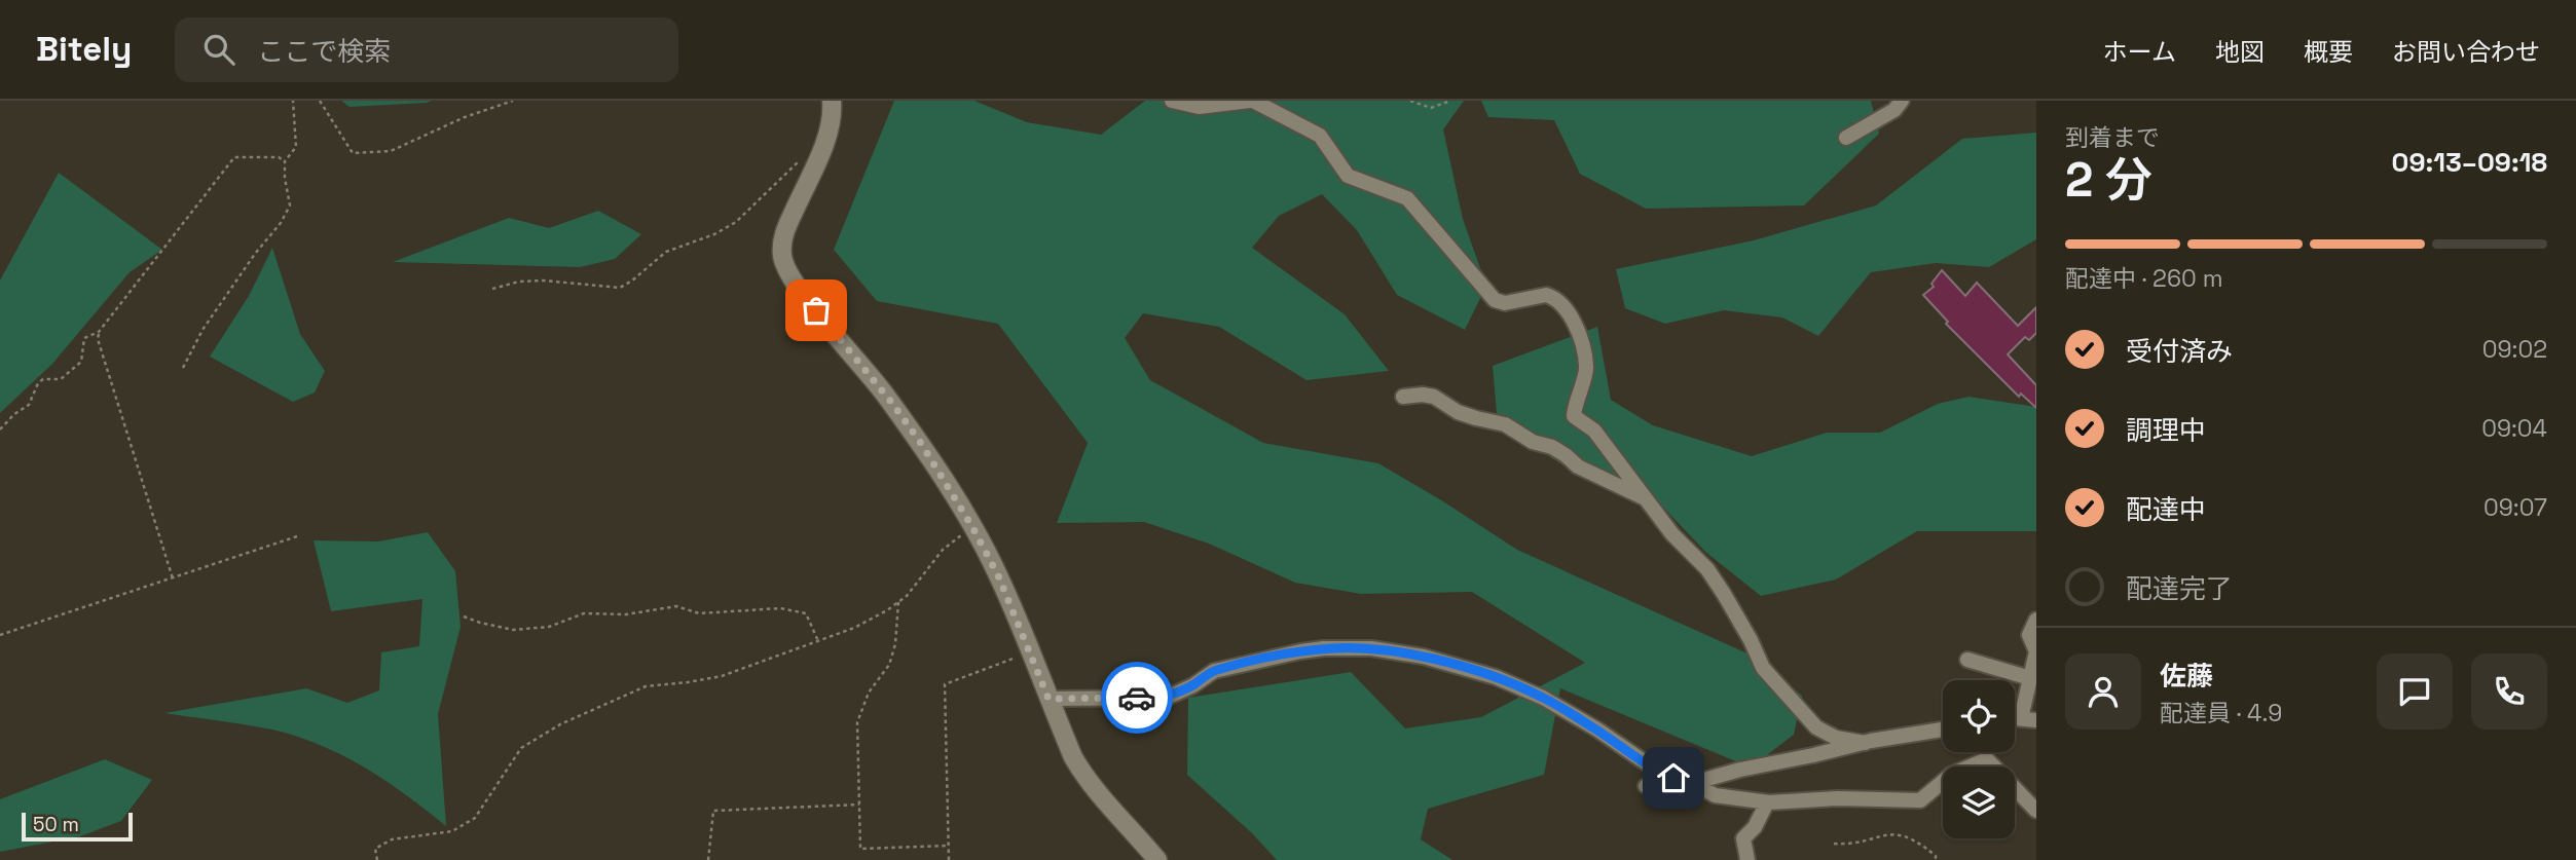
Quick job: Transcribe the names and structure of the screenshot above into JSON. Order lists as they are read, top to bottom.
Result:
{
  "scale_bar": "50 m",
  "page": {
    "header": "Bitely",
    "search": "ここで検索",
    "nav": [
      "ホーム",
      "地図",
      "概要",
      "お問い合わせ"
    ],
    "heading": ["2 分", "到着まで", "09:13–09:18"],
    "panel": ["佐藤", "配達員 · 4.9"],
    "bar": "配達中 · 260 m",
    "list": [
      ["受付済み", "09:02"],
      ["調理中", "09:04"],
      ["配達中", "09:07"],
      "配達完了"
    ],
    "scale": "50 m"
  }
}
